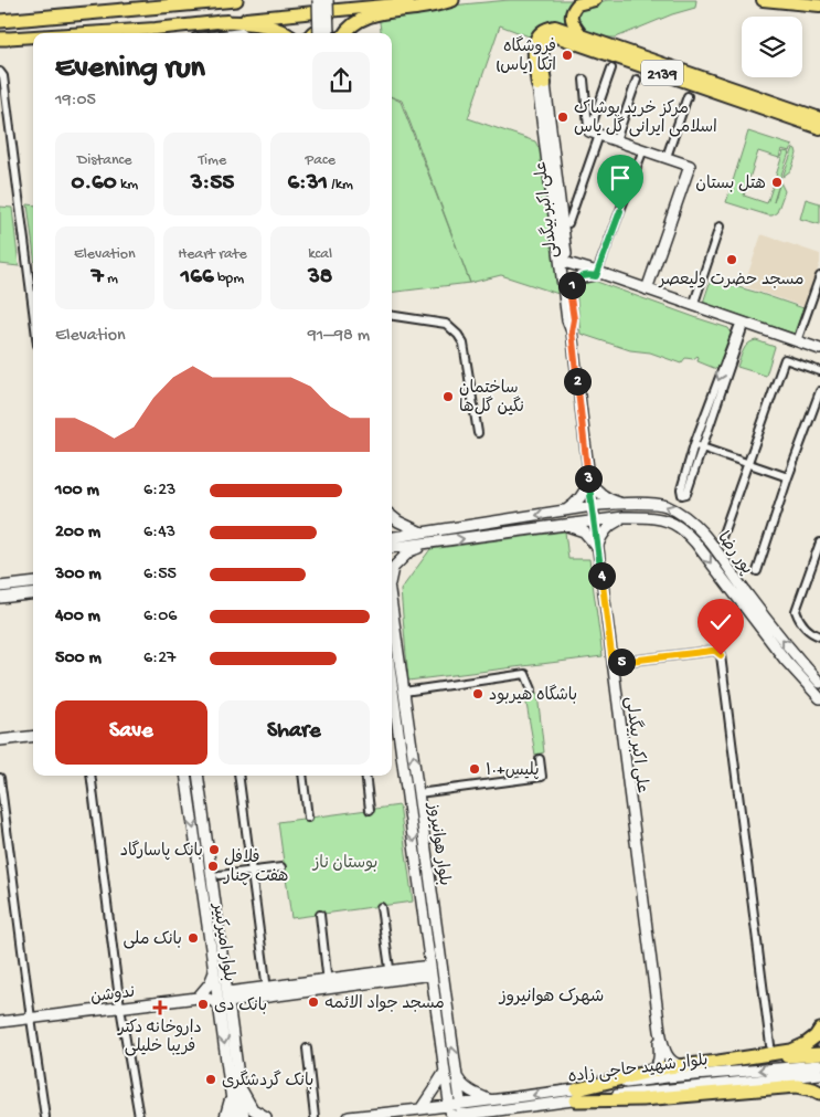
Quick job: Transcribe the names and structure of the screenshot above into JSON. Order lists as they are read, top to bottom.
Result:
{
  "streets": {
    "main road": ["2139"],
    "street": [
      "علی اکبر بیگدلی",
      "پور رضا",
      "بلوار هوانیروز",
      "بلوار امیرکبیر",
      "ندوشن",
      "بلوار شهید حاجی زاده"
    ]
  },
  "crossings": [
    ["2139", "علی اکبر بیگدلی"],
    ["علی اکبر بیگدلی", "پور رضا"],
    ["بلوار هوانیروز", "بلوار شهید حاجی زاده"]
  ],
  "districts": ["شهرک هوانیروز"],
  "parks": ["بوستان ناز"],
  "places": {
    "other": [
      "فروشگاه اتکا (یاس)",
      "مرکز خرید پوشاک اسلامی ایرانی گل یاس",
      "هتل بستان",
      "مسجد حضرت ولیعصر",
      "ساختمان نگین گل‌ها",
      "باشگاه هیربود",
      "پلیس+۱۰",
      "بانک پاسارگاد",
      "فلافل هفت چنار",
      "بانک ملی",
      "مسجد جواد الائمه",
      "بانک دی",
      "بانک گردشگری"
    ],
    "health": ["داروخانه دکتر فریبا خلیلی"]
  },
  "page": {
    "heading": ["Evening run", "19:05"],
    "stats": [
      ["Distance", "0.60 km"],
      ["Time", "3:55"],
      ["Pace", "6:31 /km"],
      ["Elevation", "7 m"],
      ["Heart rate", "166 bpm"],
      ["kcal", "38"]
    ],
    "pins": [
      "1",
      "2",
      "3",
      "4",
      "5"
    ],
    "chart": ["Elevation", "91–98 m"],
    "list": [
      {
        "name": "100 m",
        "note": "6:23"
      },
      {
        "name": "200 m",
        "note": "6:43"
      },
      {
        "name": "300 m",
        "note": "6:55"
      },
      {
        "name": "400 m",
        "note": "6:06"
      },
      {
        "name": "500 m",
        "note": "6:27"
      }
    ],
    "buttons": ["Save", "Share"]
  }
}
